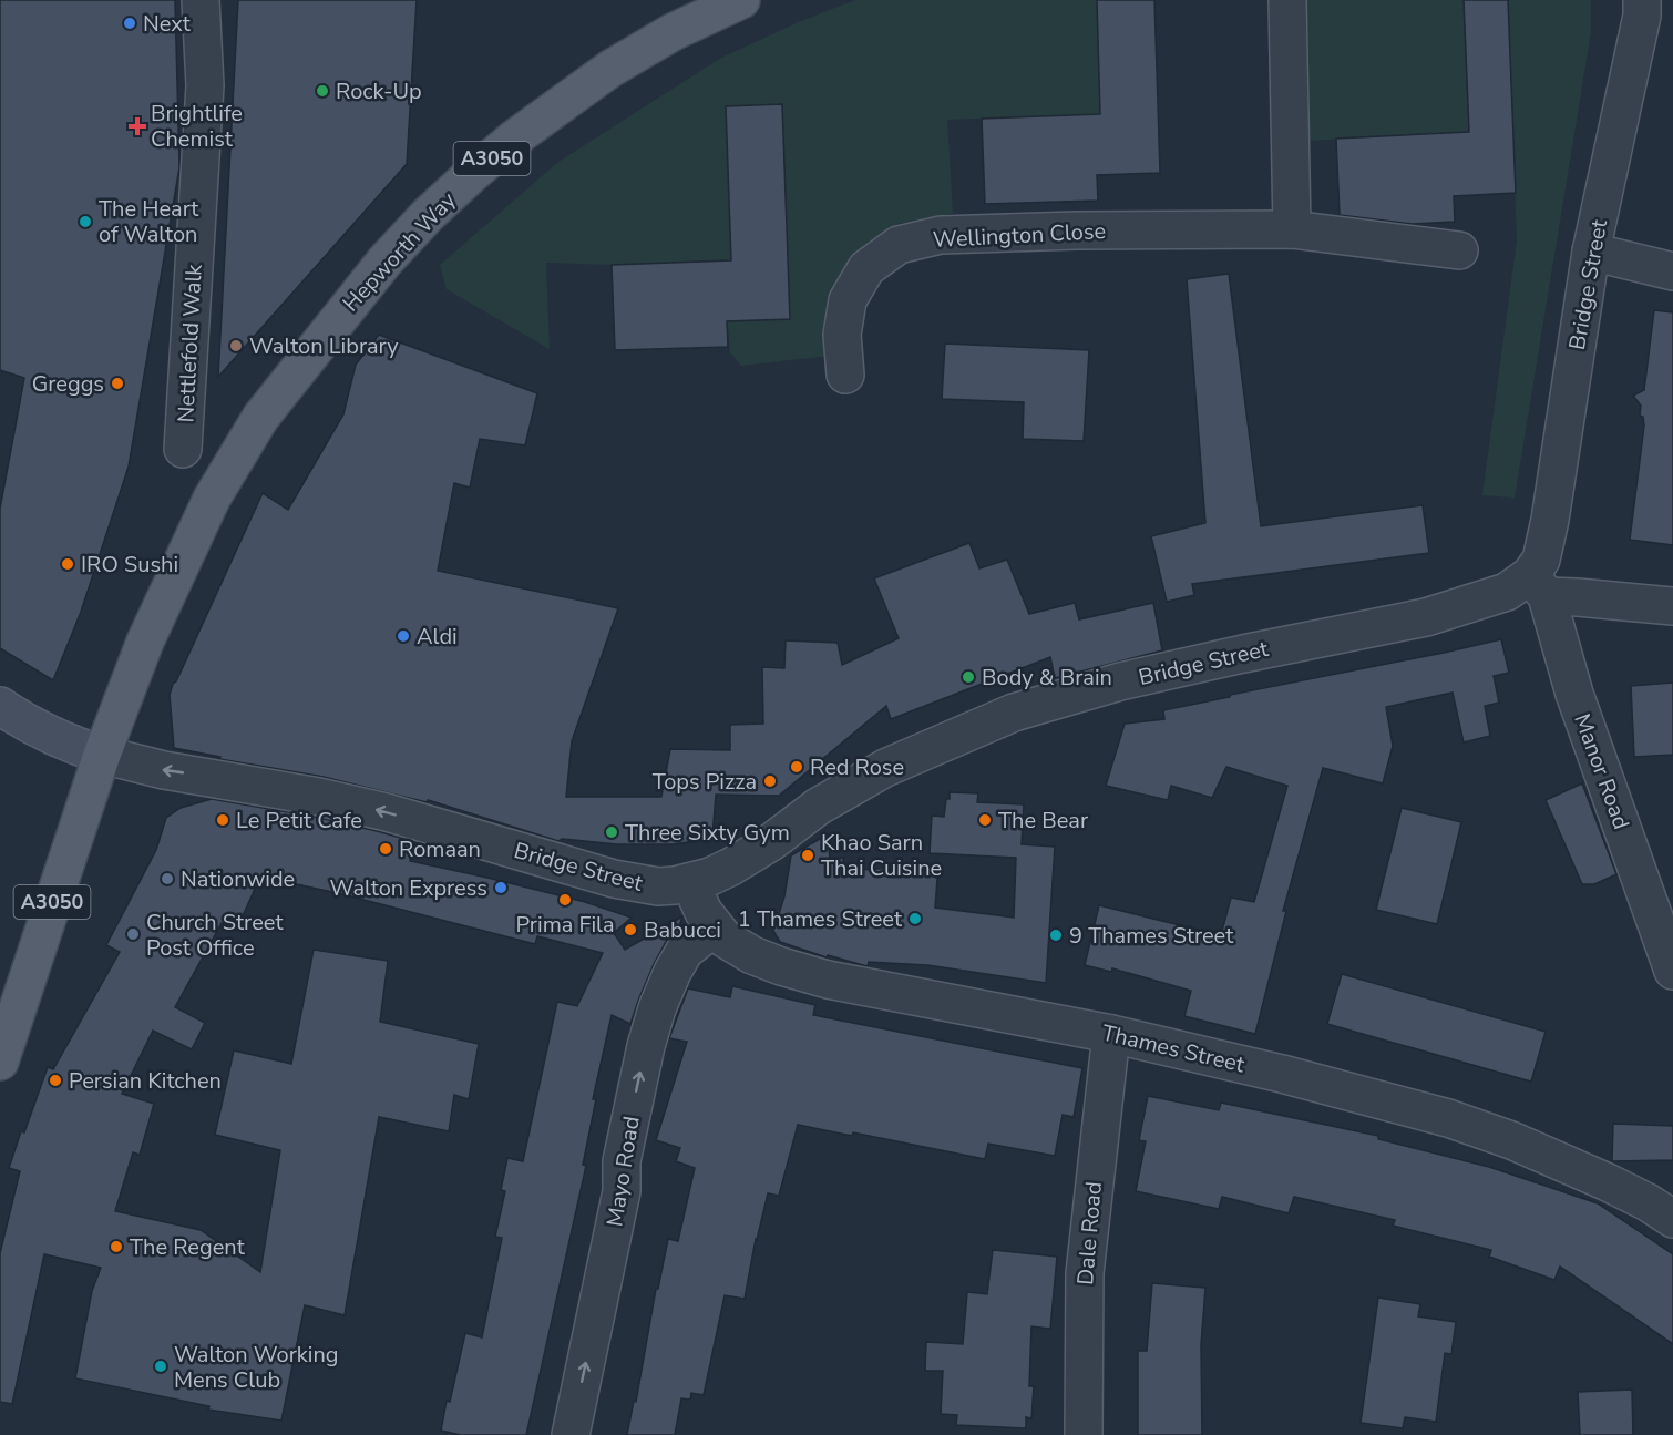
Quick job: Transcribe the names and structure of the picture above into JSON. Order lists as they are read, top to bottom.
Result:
{
  "streets": {
    "main road": ["A3050", "Hepworth Way"],
    "street": [
      "Wellington Close",
      "Bridge Street",
      "Nettlefold Walk",
      "Manor Road",
      "Thames Street",
      "Mayo Road",
      "Dale Road"
    ]
  },
  "crossings": [
    ["A3050", "Hepworth Way"],
    ["A3050", "Bridge Street"],
    ["Hepworth Way", "Bridge Street"],
    ["Bridge Street", "Manor Road"],
    ["Bridge Street", "Thames Street"],
    ["Thames Street", "Mayo Road"],
    ["Thames Street", "Dale Road"]
  ],
  "one_way": ["Mayo Road"],
  "places": {
    "other": [
      "Next",
      "Rock-Up",
      "The Heart of Walton",
      "Walton Library",
      "Greggs",
      "IRO Sushi",
      "Aldi",
      "Body & Brain",
      "Red Rose",
      "Tops Pizza",
      "Le Petit Cafe",
      "The Bear",
      "Three Sixty Gym",
      "Romaan",
      "Khao Sarn Thai Cuisine",
      "Nationwide",
      "Walton Express",
      "Prima Fila",
      "1 Thames Street",
      "Babucci",
      "Church Street Post Office",
      "9 Thames Street",
      "Persian Kitchen",
      "The Regent",
      "Walton Working Mens Club"
    ],
    "health": ["Brightlife Chemist"]
  }
}
